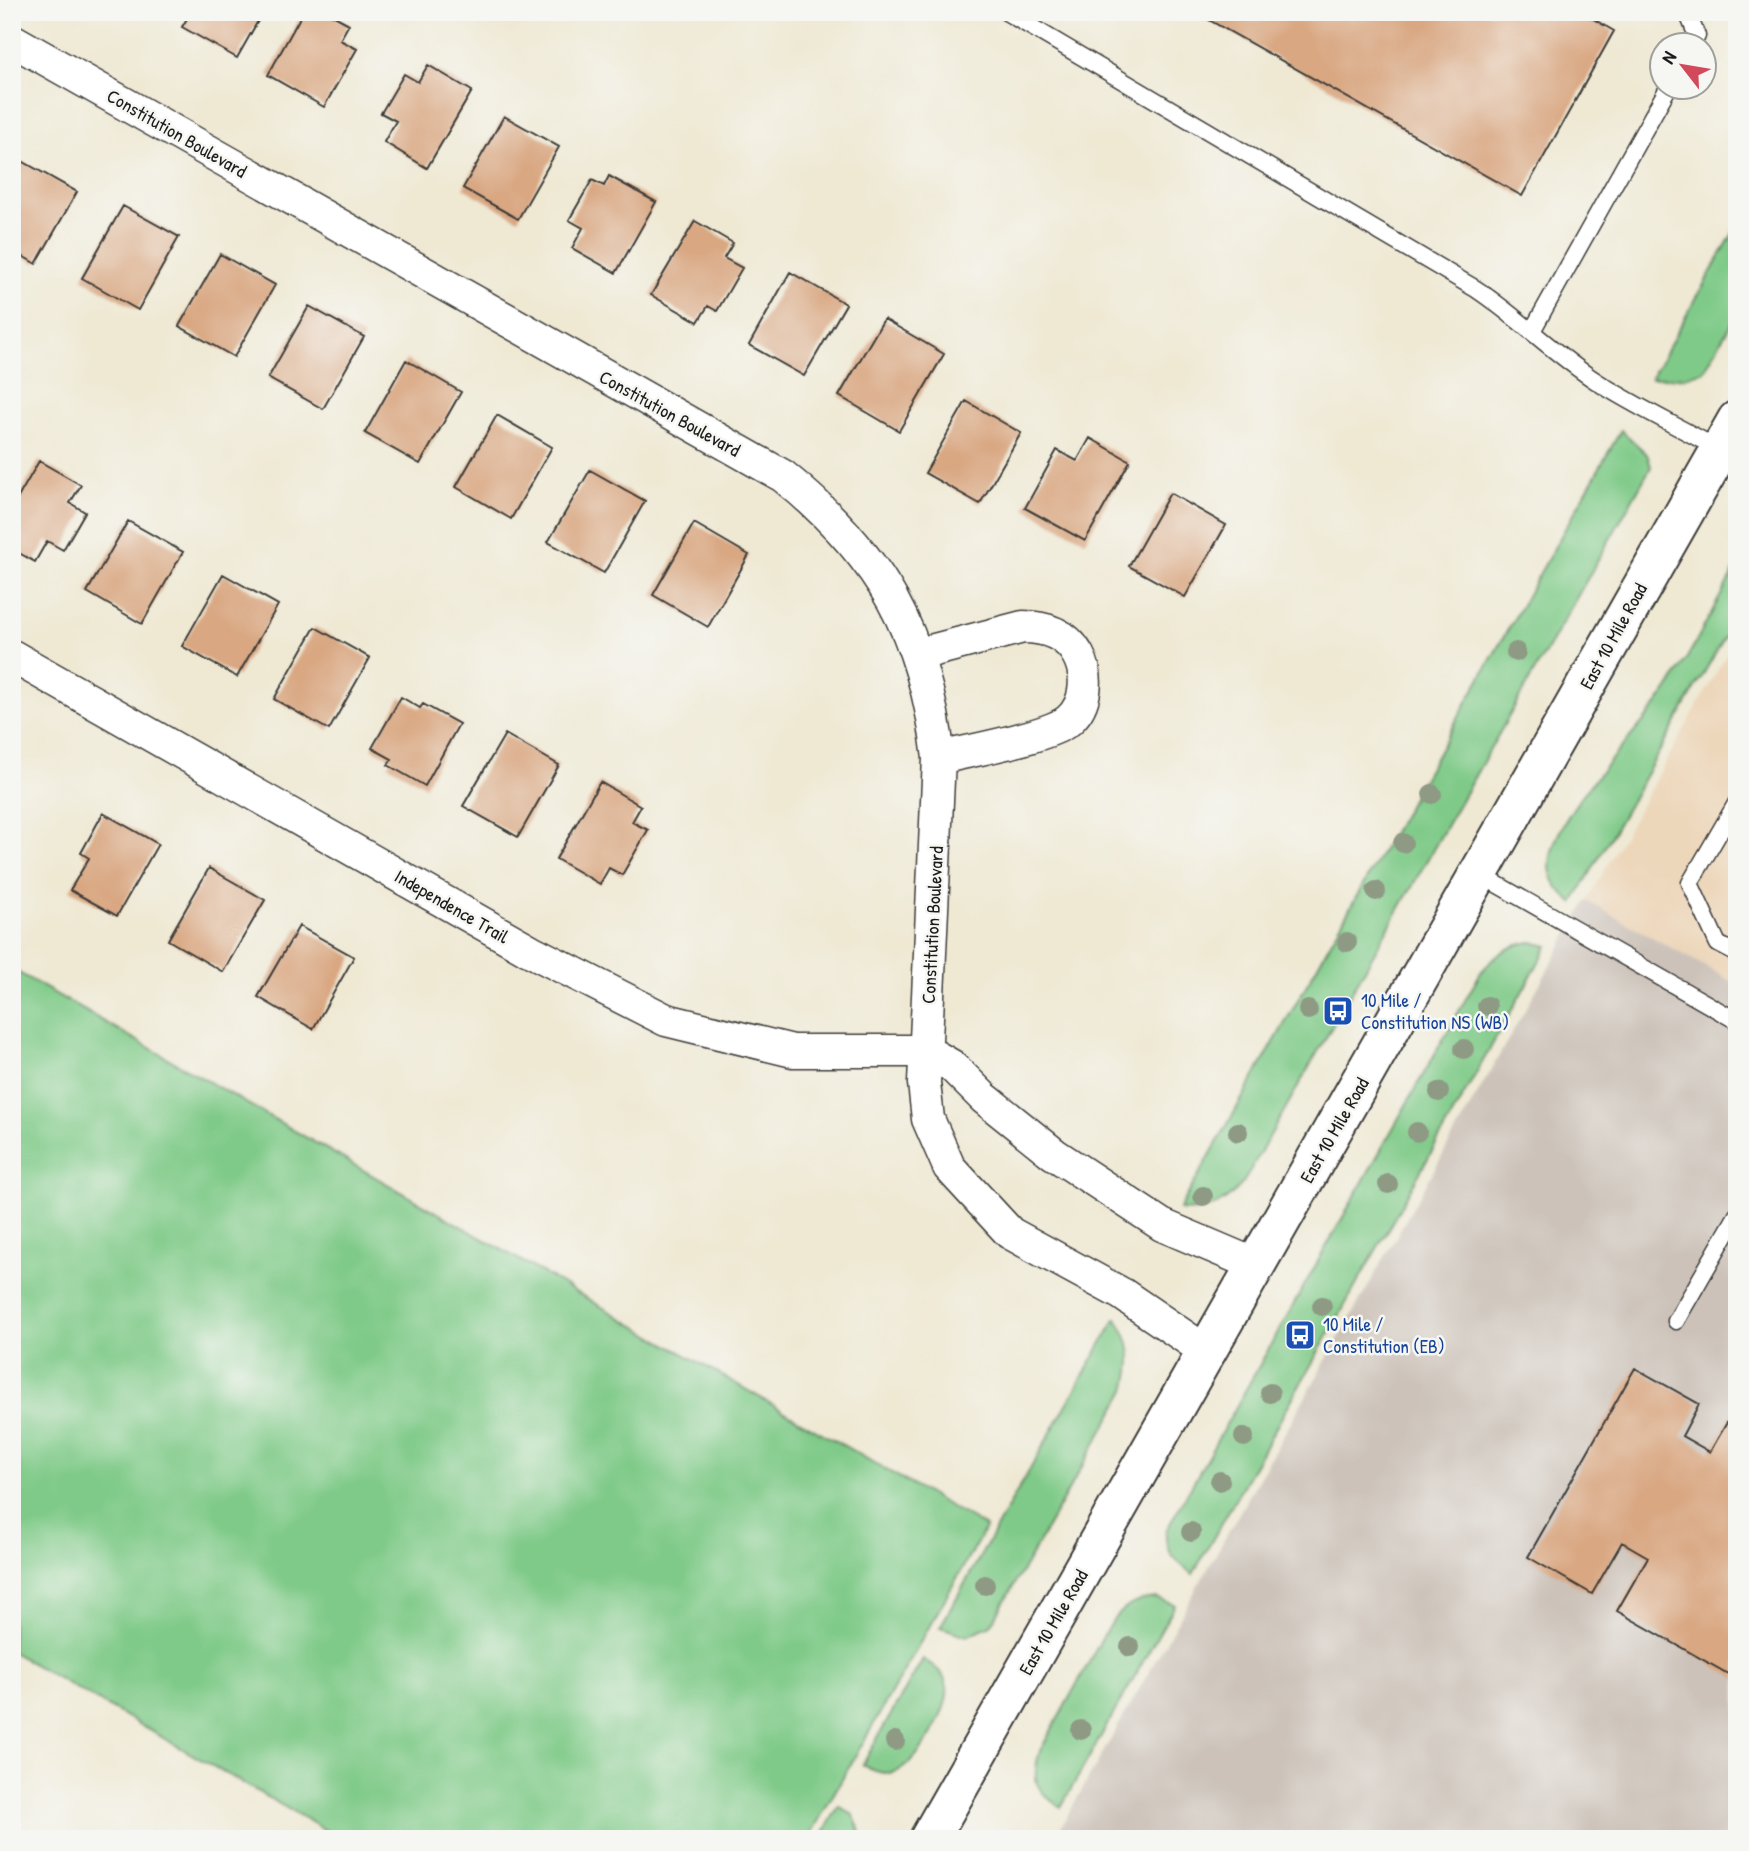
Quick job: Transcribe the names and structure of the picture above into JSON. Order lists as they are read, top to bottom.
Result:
{
  "streets": {
    "main road": ["East 10 Mile Road"],
    "street": ["Constitution Boulevard", "Independence Trail"]
  },
  "crossings": [
    ["Constitution Boulevard", "East 10 Mile Road"],
    ["Constitution Boulevard", "Independence Trail"]
  ],
  "places": {
    "bus stop": ["10 Mile / Constitution NS (WB)", "10 Mile / Constitution (EB)"]
  },
  "north": "top left"
}
